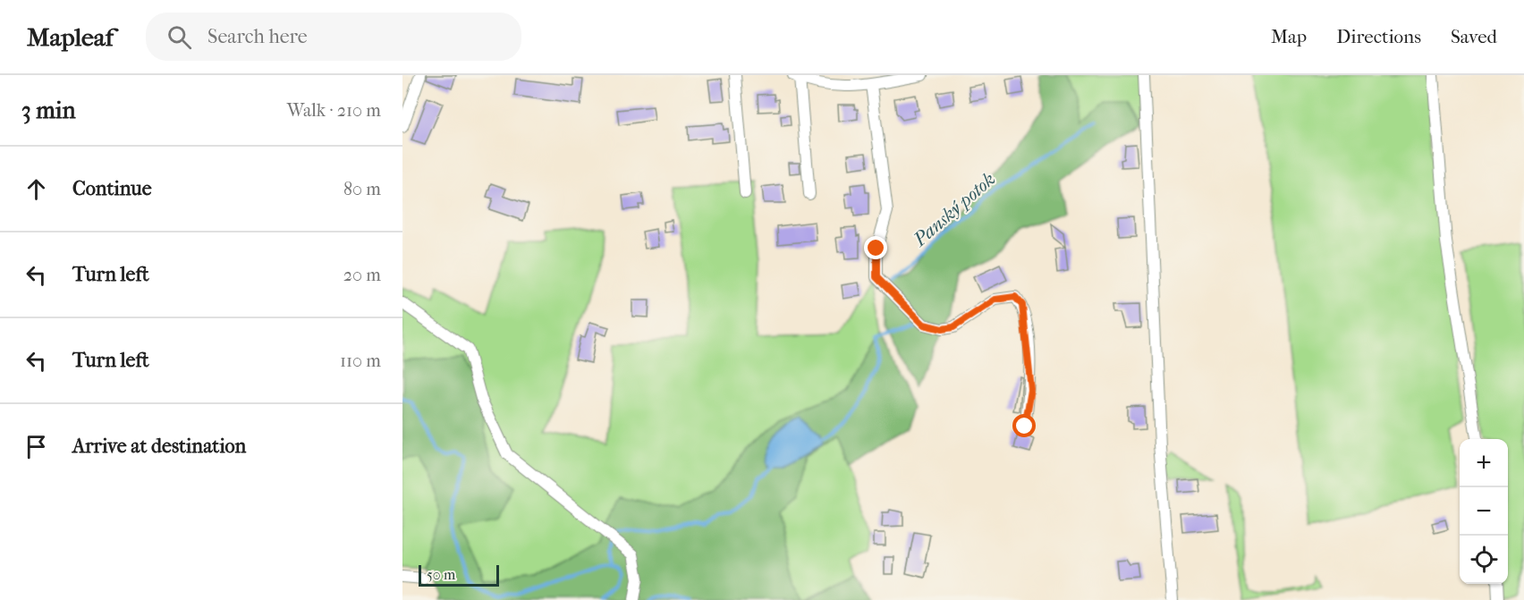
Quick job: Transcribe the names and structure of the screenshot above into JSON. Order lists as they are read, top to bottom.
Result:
{
  "water": ["Panský potok"],
  "scale_bar": "50 m",
  "page": {
    "header": "Mapleaf",
    "search": "Search here",
    "nav": ["Map", "Directions", "Saved"],
    "heading": ["3 min", "Walk · 210 m"],
    "list": [
      ["Continue", "80 m"],
      ["Turn left", "20 m"],
      ["Turn left", "110 m"],
      "Arrive at destination"
    ],
    "map_buttons": ["+", "−"],
    "scale": "50 m"
  }
}
